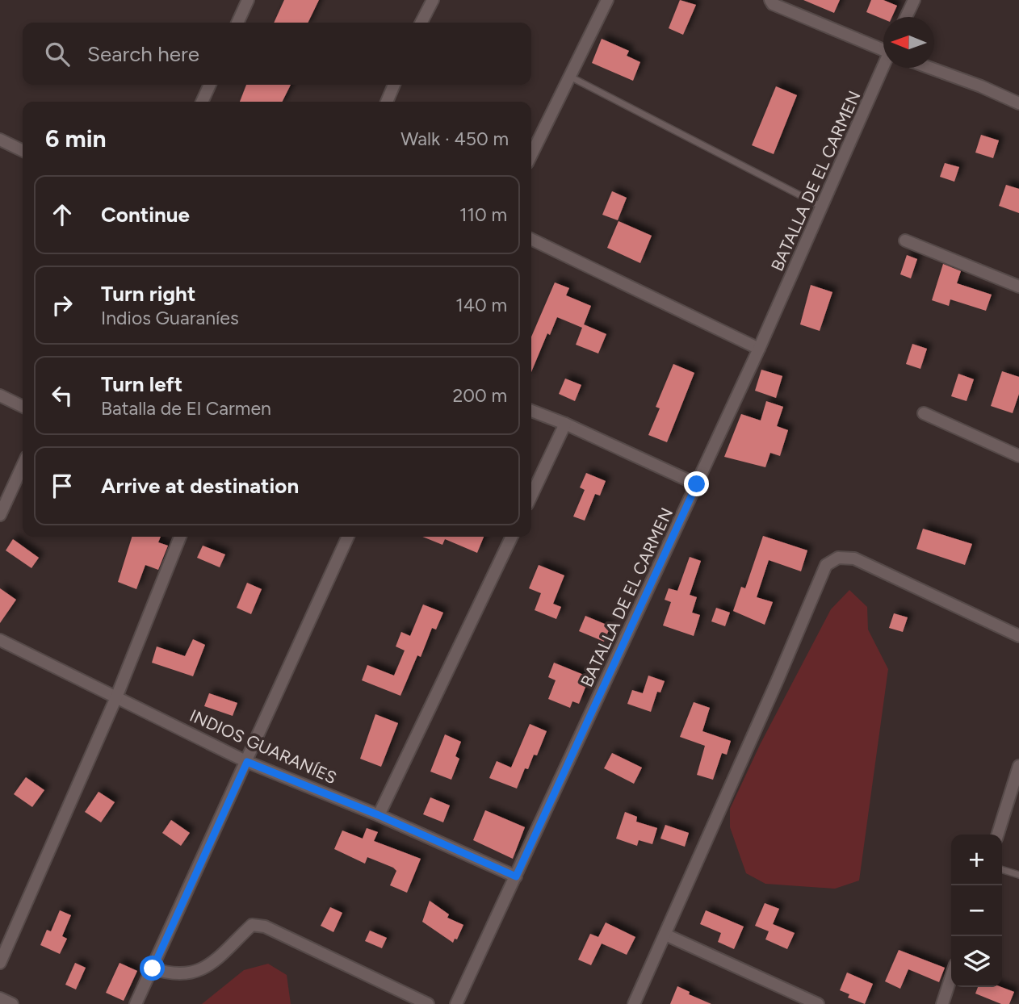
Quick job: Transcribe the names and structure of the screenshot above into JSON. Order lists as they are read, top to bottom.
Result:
{
  "streets": {
    "street": ["BATALLA DE EL CARMEN", "INDIOS GUARANÍES"]
  },
  "crossings": [
    ["BATALLA DE EL CARMEN", "INDIOS GUARANÍES"]
  ],
  "north": "left",
  "page": {
    "search": "Search here",
    "heading": ["6 min", "Walk · 450 m"],
    "list": [
      ["Continue", "110 m"],
      ["Turn right", "Indios Guaraníes", "140 m"],
      ["Turn left", "Batalla de El Carmen", "200 m"],
      "Arrive at destination"
    ],
    "map_buttons": ["+", "−"]
  }
}
